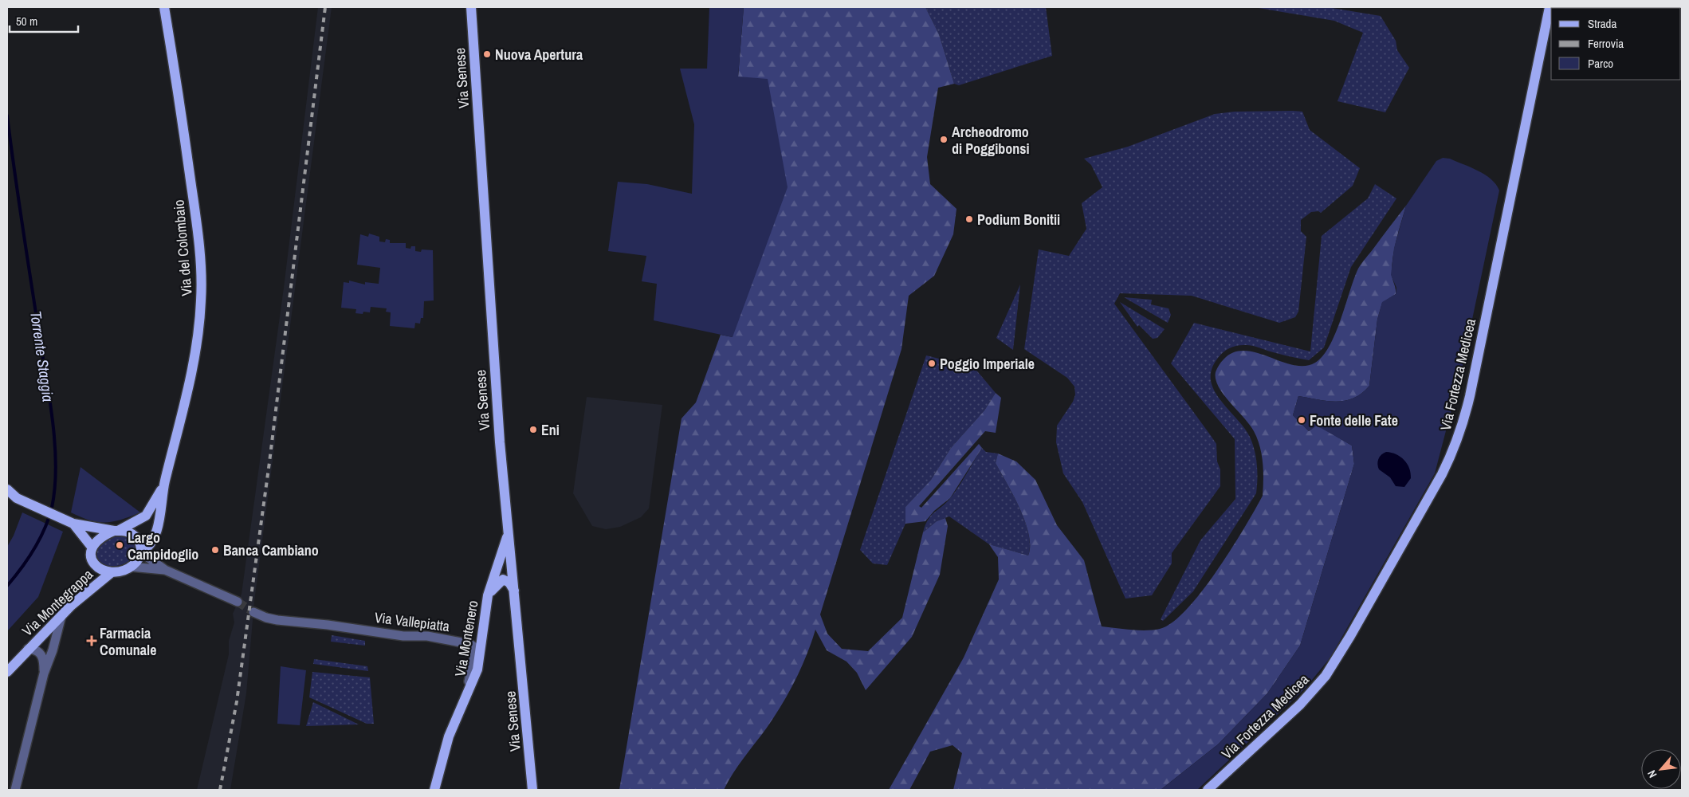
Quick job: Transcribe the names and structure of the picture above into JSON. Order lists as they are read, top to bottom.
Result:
{
  "streets": {
    "main road": [
      "Via Senese",
      "Via del Colombaio",
      "Via Fortezza Medicea",
      "Via Montegrappa",
      "Via Montenero"
    ],
    "street": ["Via Vallepiatta"]
  },
  "crossings": [
    ["Via Senese", "Via Montenero"],
    ["Via Vallepiatta", "Via Montenero"]
  ],
  "water": ["Torrente Staggia"],
  "places": {
    "other": [
      "Nuova Apertura",
      "Archeodromo di Poggibonsi",
      "Podium Bonitii",
      "Poggio Imperiale",
      "Fonte delle Fate",
      "Eni",
      "Largo Campidoglio",
      "Banca Cambiano"
    ],
    "health": ["Farmacia Comunale"]
  },
  "legend": ["Strada", "Ferrovia", "Parco"],
  "scale_bar": "50 m",
  "north": "bottom left"
}
